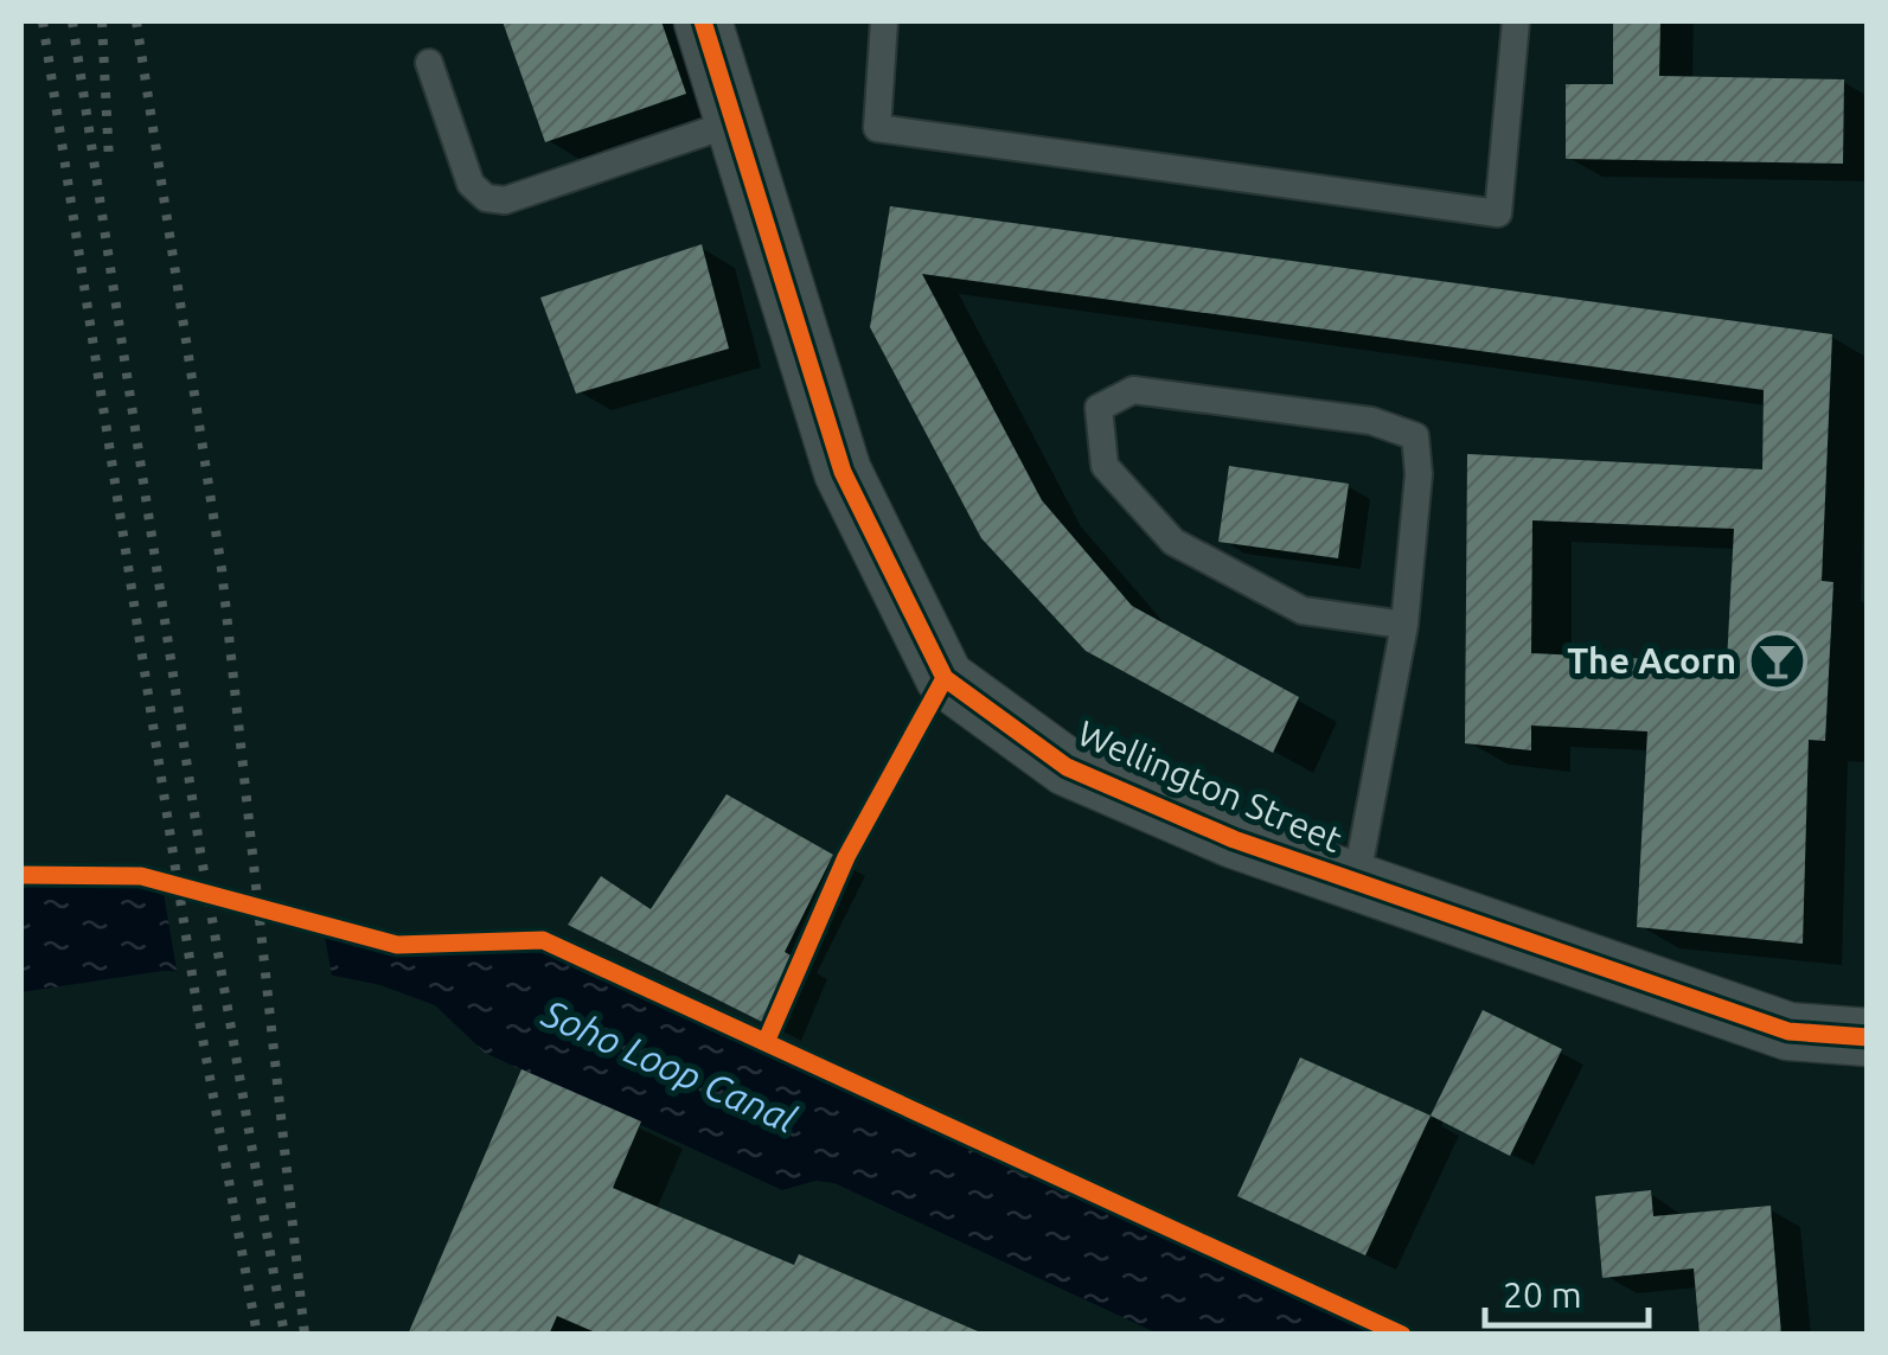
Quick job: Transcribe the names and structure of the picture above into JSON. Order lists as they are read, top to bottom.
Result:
{
  "streets": {
    "street": ["Wellington Street"]
  },
  "water": ["Soho Loop Canal"],
  "places": {
    "bar": ["The Acorn"]
  },
  "scale_bar": "20 m"
}
